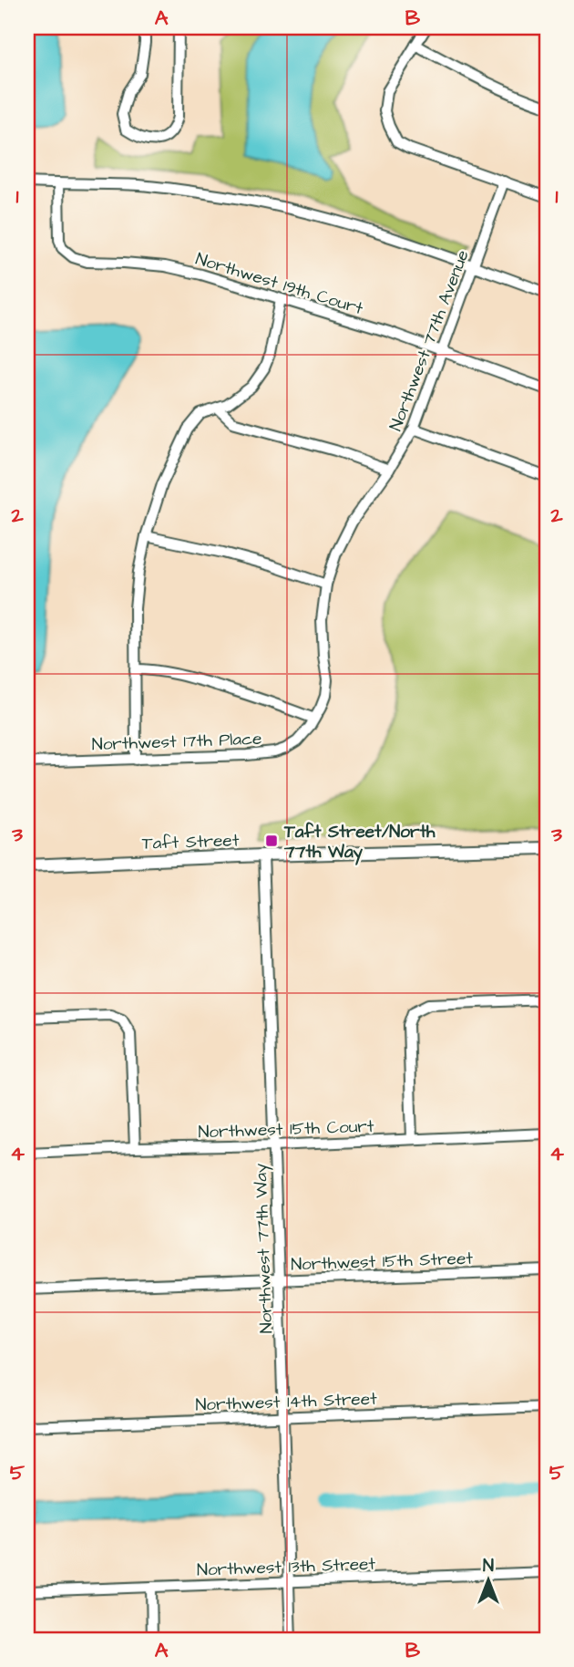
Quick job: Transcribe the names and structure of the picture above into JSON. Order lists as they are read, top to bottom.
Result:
{
  "streets": {
    "street": [
      "Northwest 19th Court",
      "Northwest 77th Avenue",
      "Northwest 17th Place",
      "Taft Street",
      "Northwest 15th Court",
      "Northwest 77th Way",
      "Northwest 15th Street",
      "Northwest 14th Street",
      "Northwest 13th Street"
    ]
  },
  "crossings": [
    ["Northwest 19th Court", "Northwest 77th Avenue"],
    ["Northwest 77th Avenue", "Northwest 17th Place"],
    ["Taft Street", "Northwest 77th Way"],
    ["Northwest 15th Court", "Northwest 77th Way"],
    ["Northwest 77th Way", "Northwest 15th Street"],
    ["Northwest 77th Way", "Northwest 14th Street"],
    ["Northwest 77th Way", "Northwest 13th Street"]
  ],
  "places": {
    "transit": ["Taft Street/North 77th Way"]
  },
  "north": "top",
  "grid": {
    "columns": ["A", "B"],
    "rows": [
      "1",
      "2",
      "3",
      "4",
      "5"
    ]
  }
}
